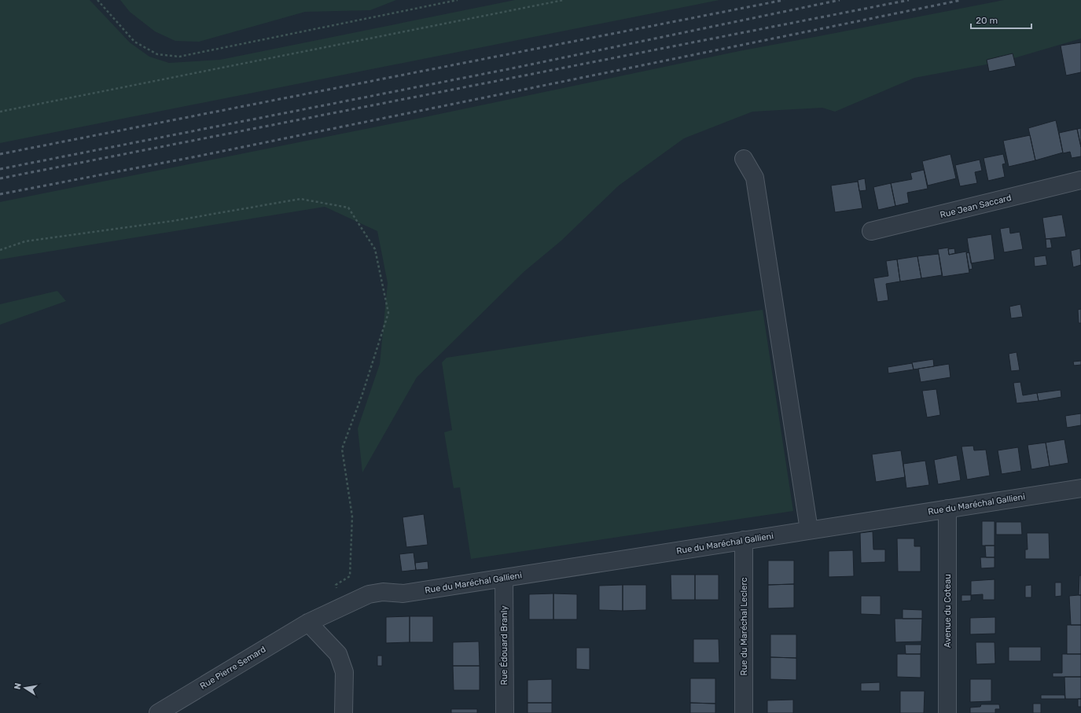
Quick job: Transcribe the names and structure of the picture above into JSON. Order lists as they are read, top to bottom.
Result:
{
  "streets": {
    "street": [
      "Rue Jean Saccard",
      "Rue du Maréchal Gallieni",
      "Avenue du Coteau",
      "Rue du Maréchal Leclerc",
      "Rue Édouard Branly",
      "Rue Pierre Semard"
    ]
  },
  "crossings": [
    ["Rue du Maréchal Gallieni", "Avenue du Coteau"],
    ["Rue du Maréchal Gallieni", "Rue du Maréchal Leclerc"],
    ["Rue du Maréchal Gallieni", "Rue Édouard Branly"],
    ["Rue du Maréchal Gallieni", "Rue Pierre Semard"]
  ],
  "scale_bar": "20 m",
  "north": "left"
}
